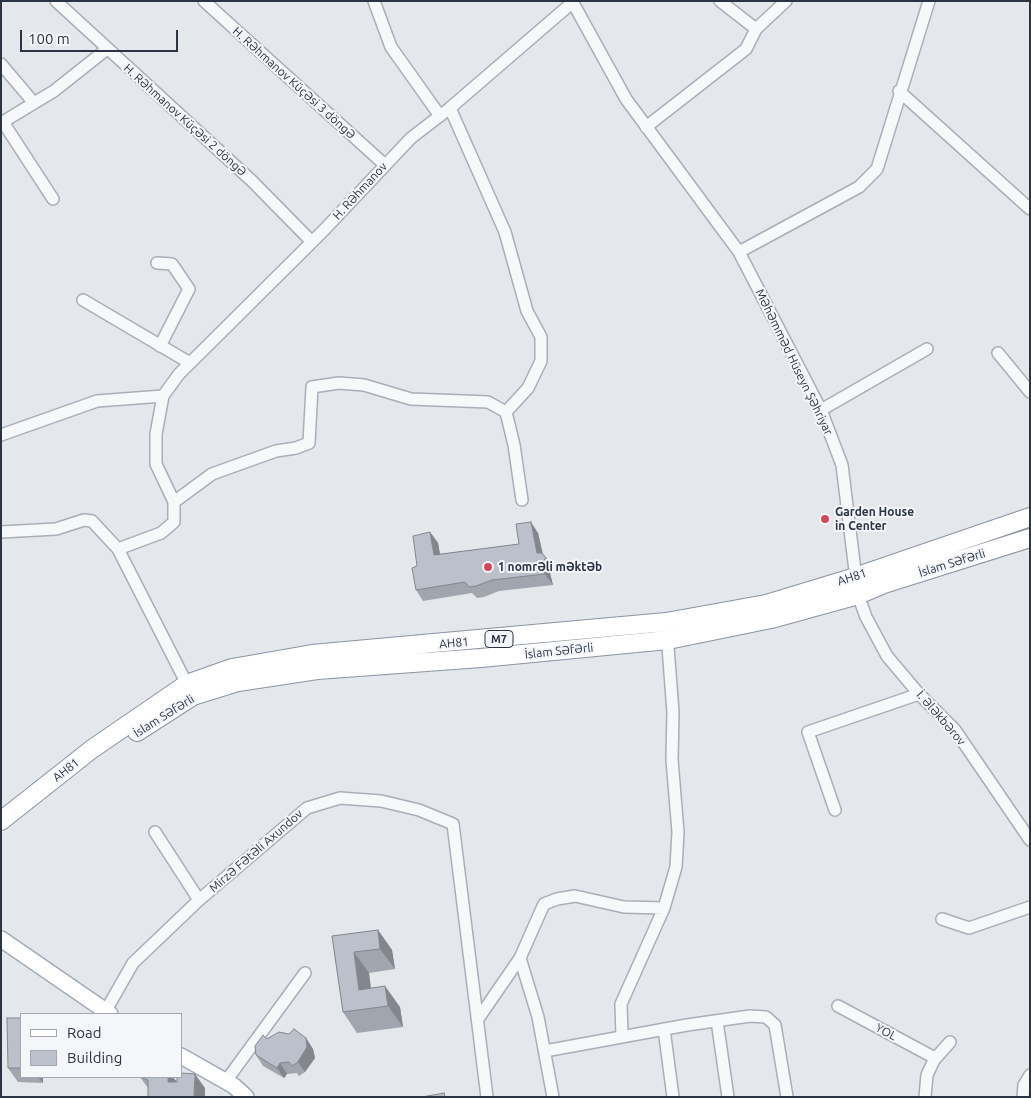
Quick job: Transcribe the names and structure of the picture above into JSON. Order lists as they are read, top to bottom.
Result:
{
  "streets": {
    "highway": ["İslam Səfərli", "AH81", "M7"],
    "street": [
      "H. Rəhmanov Küçəsi 3 döngə",
      "H. Rəhmanov Küçəsi 2 döngə",
      "H. Rəhmanov",
      "Məhəmməd Hüseyn Şəhriyar",
      "İ. Ələkbərov",
      "Mirzə Fətəli Axundov",
      "YOL"
    ]
  },
  "crossings": [
    ["H. Rəhmanov Küçəsi 3 döngə", "H. Rəhmanov"],
    ["H. Rəhmanov Küçəsi 2 döngə", "H. Rəhmanov"],
    ["H. Rəhmanov", "Məhəmməd Hüseyn Şəhriyar"],
    ["Məhəmməd Hüseyn Şəhriyar", "İslam Səfərli"],
    ["Məhəmməd Hüseyn Şəhriyar", "AH81"],
    ["Məhəmməd Hüseyn Şəhriyar", "İ. Ələkbərov"],
    ["İslam Səfərli", "AH81"],
    ["İslam Səfərli", "İ. Ələkbərov"]
  ],
  "places": ["Garden House in Center", "1 nomrəli məktəb"],
  "legend": ["Road", "Building"],
  "scale_bar": "100 m"
}
